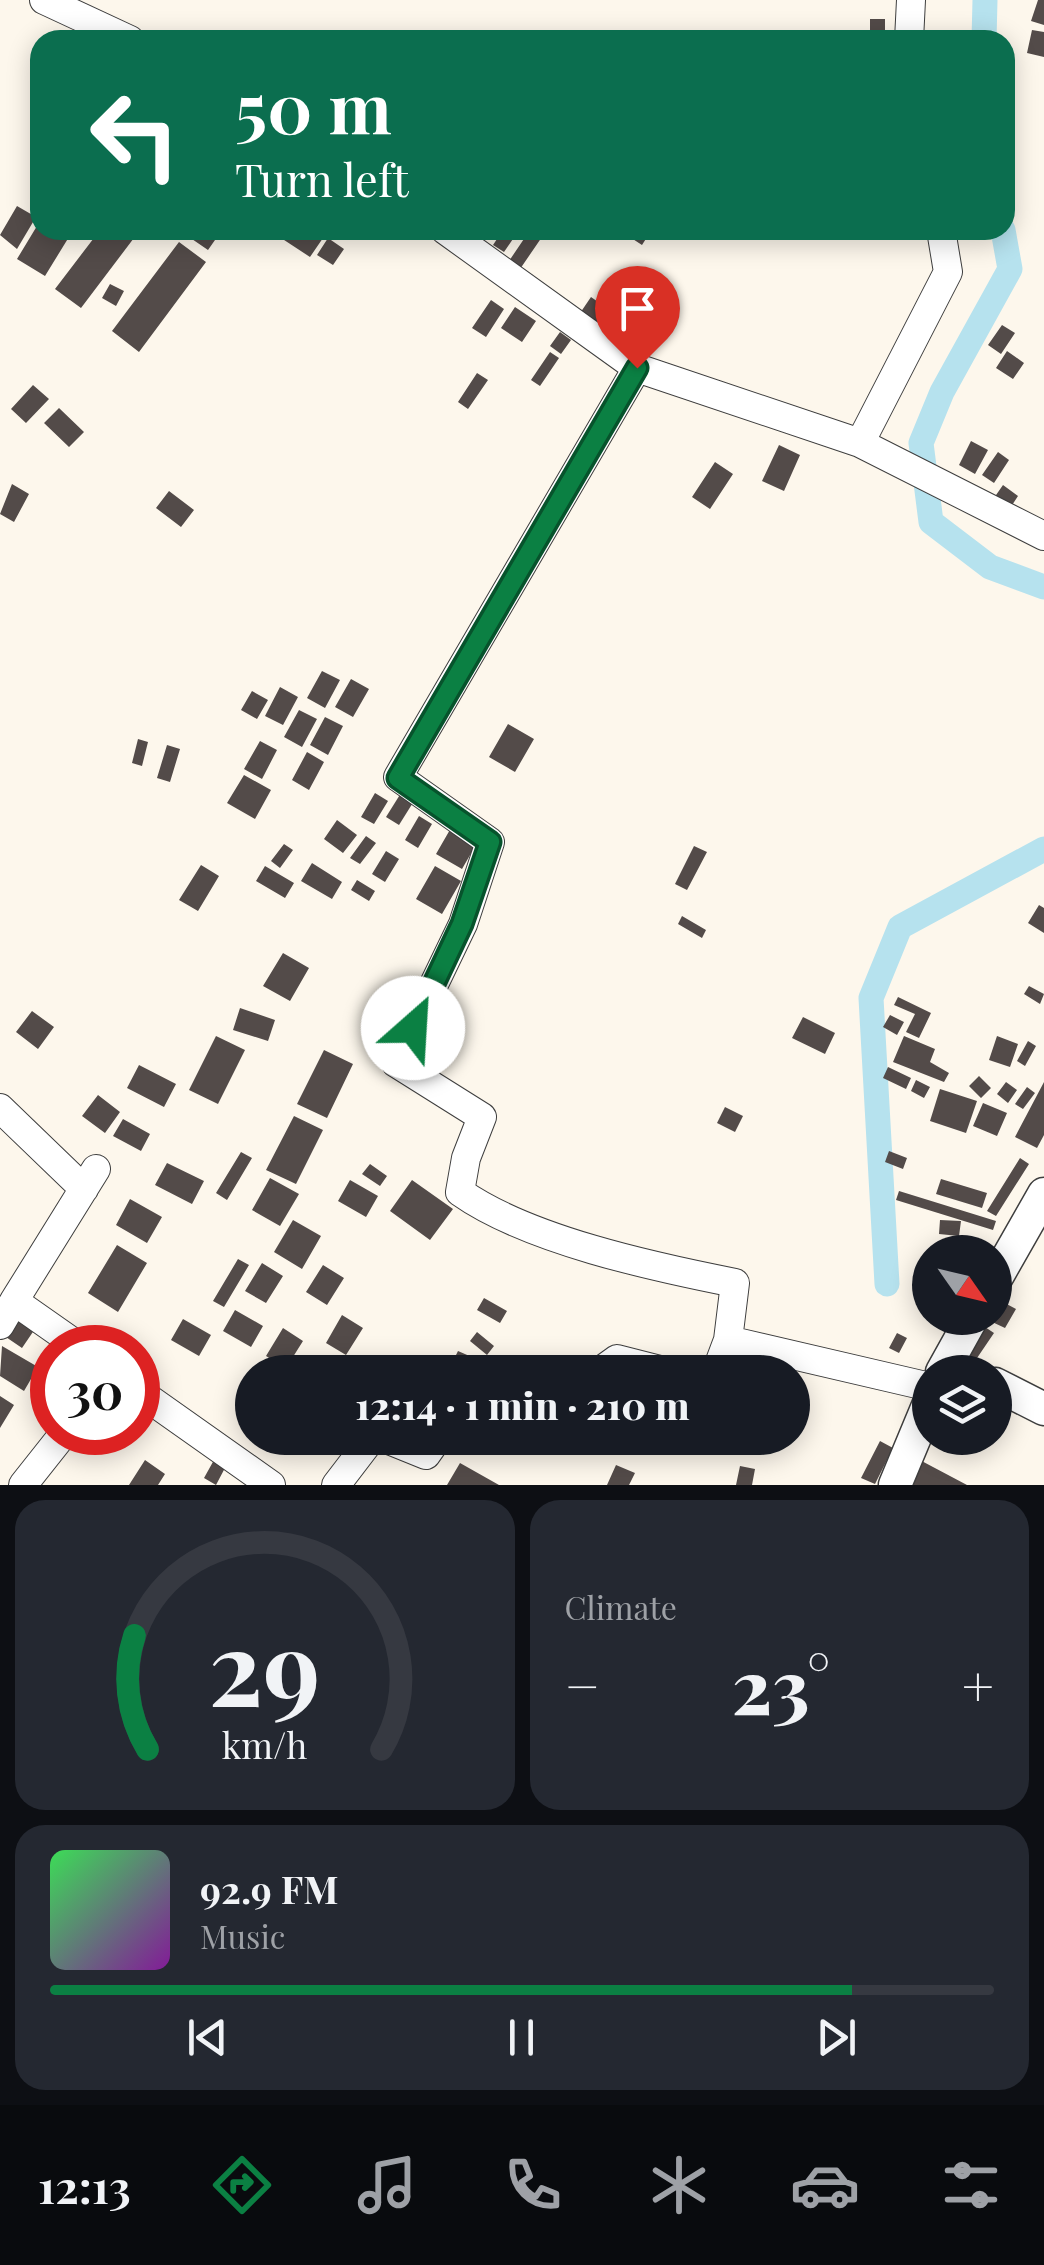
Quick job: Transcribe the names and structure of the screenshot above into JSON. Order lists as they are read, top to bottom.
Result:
{
  "north": "bottom right",
  "page": {
    "turn": ["50 m", "Turn left"],
    "limit": "30",
    "trip": "12:14 · 1 min · 210 m",
    "tile": "Climate",
    "heat": ["−", "23°", "+"],
    "song": ["92.9 FM", "Music"],
    "tabs": "12:13",
    "gauge": ["29", "km/h"]
  }
}
